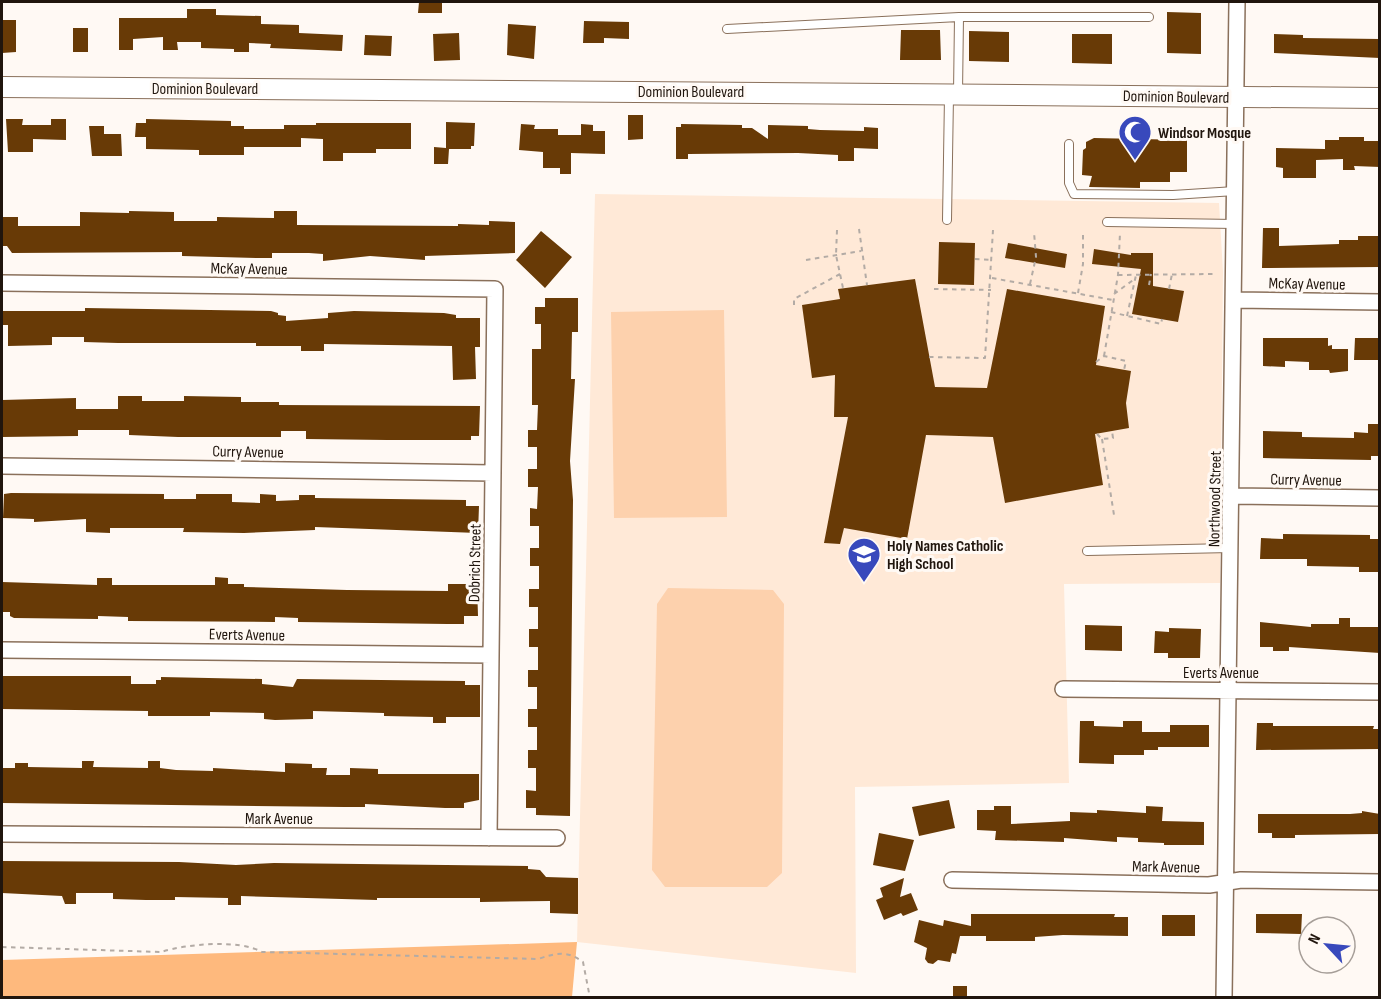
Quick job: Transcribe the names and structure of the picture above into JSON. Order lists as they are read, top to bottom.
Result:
{
  "streets": {
    "street": [
      "Dominion Boulevard",
      "McKay Avenue",
      "Curry Avenue",
      "Northwood Street",
      "Dobrich Street",
      "Everts Avenue",
      "Mark Avenue"
    ]
  },
  "crossings": [
    ["Dominion Boulevard", "Northwood Street"],
    ["McKay Avenue", "Northwood Street"],
    ["McKay Avenue", "Dobrich Street"],
    ["Curry Avenue", "Northwood Street"],
    ["Curry Avenue", "Dobrich Street"],
    ["Northwood Street", "Everts Avenue"],
    ["Northwood Street", "Mark Avenue"],
    ["Dobrich Street", "Everts Avenue"],
    ["Dobrich Street", "Mark Avenue"]
  ],
  "places": {
    "mosque": ["Windsor Mosque"],
    "school or university": ["Holy Names Catholic High School"]
  },
  "north": "top left"
}
